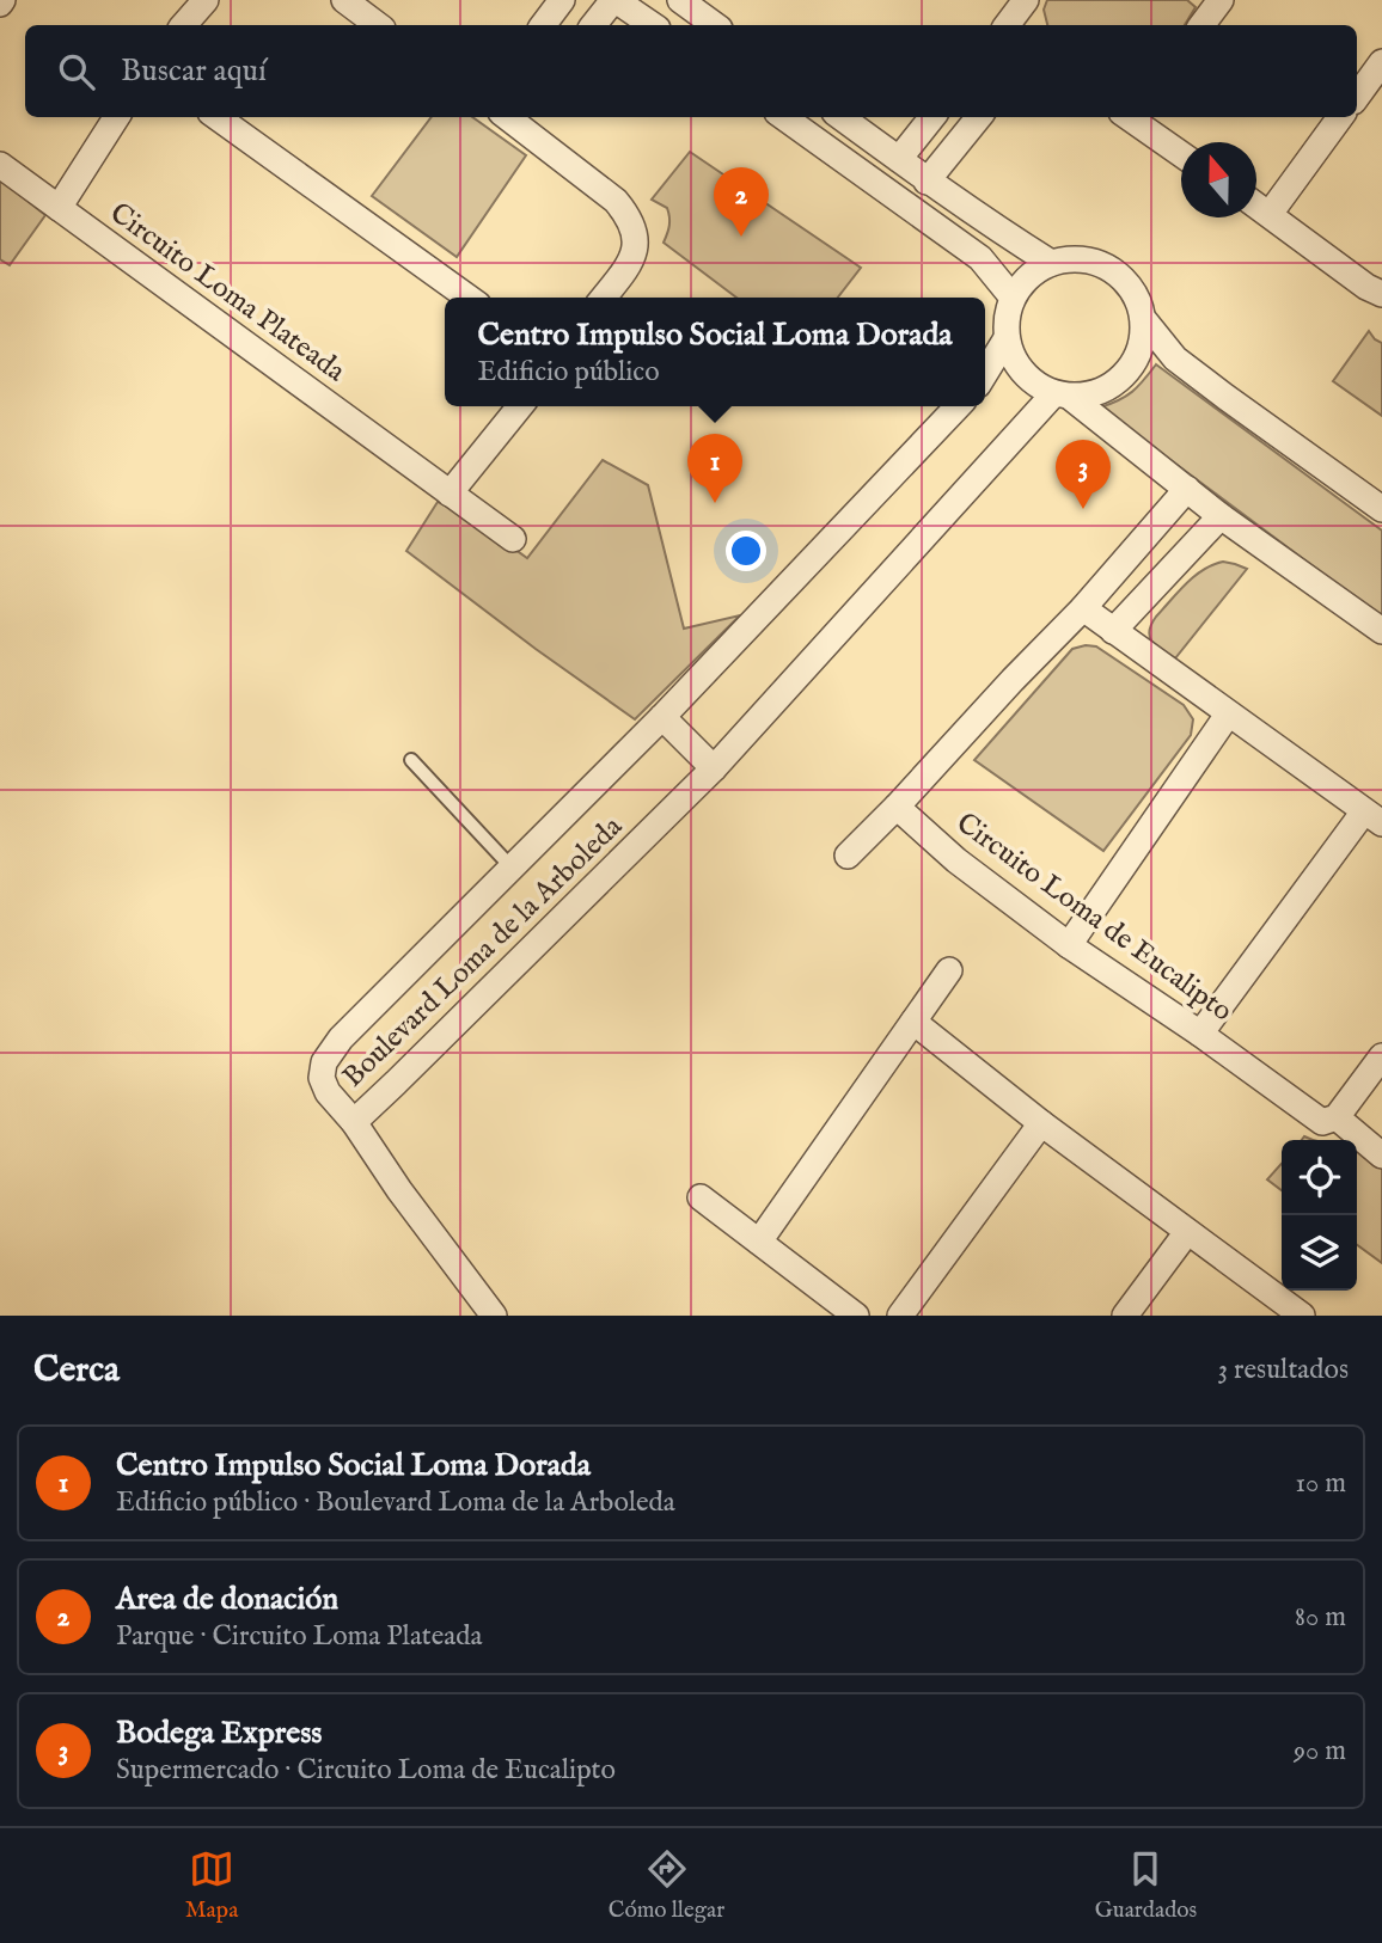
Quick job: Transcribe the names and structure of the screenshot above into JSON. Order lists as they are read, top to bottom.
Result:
{
  "streets": {
    "street": ["Circuito Loma Plateada", "Circuito Loma de Eucalipto", "Boulevard Loma de la Arboleda"]
  },
  "north": "top",
  "page": {
    "search": "Buscar aquí",
    "pins": ["2", "1", "3"],
    "popup": ["Centro Impulso Social Loma Dorada", "Edificio público"],
    "heading": ["Cerca", "3 resultados"],
    "list": [
      {
        "mark": "1",
        "name": "Centro Impulso Social Loma Dorada",
        "note": "Edificio público · Boulevard Loma de la Arboleda",
        "value": "10 m"
      },
      {
        "mark": "2",
        "name": "Area de donación",
        "note": "Parque · Circuito Loma Plateada",
        "value": "80 m"
      },
      {
        "mark": "3",
        "name": "Bodega Express",
        "note": "Supermercado · Circuito Loma de Eucalipto",
        "value": "90 m"
      }
    ],
    "nav": ["Mapa", "Cómo llegar", "Guardados"]
  }
}
